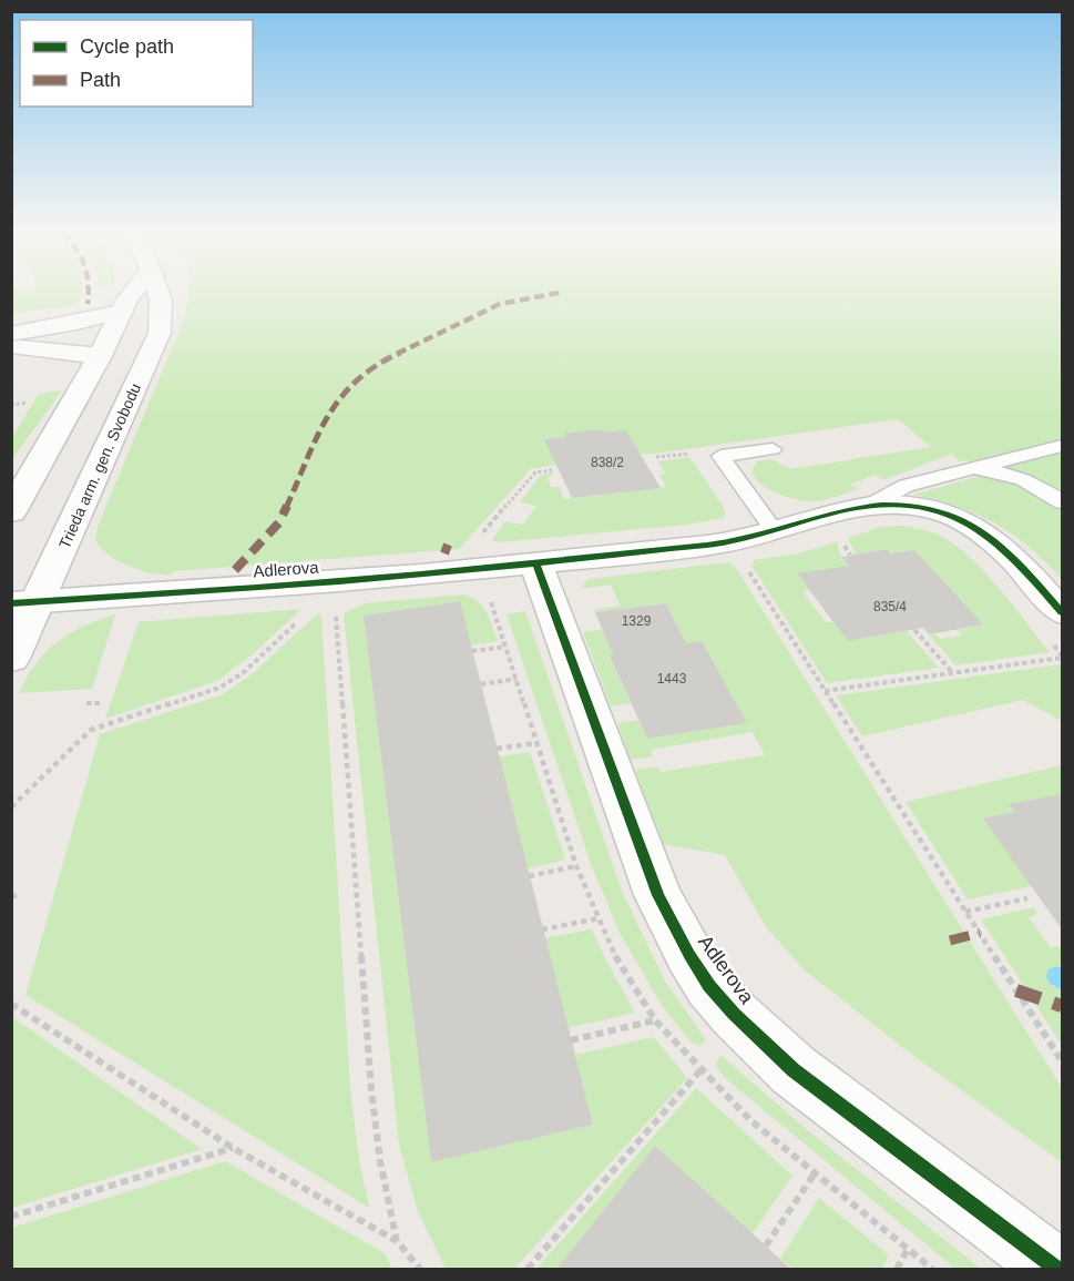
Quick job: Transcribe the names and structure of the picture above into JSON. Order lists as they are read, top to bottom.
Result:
{
  "streets": {
    "street": ["Trieda arm. gen. Svobodu", "Adlerova"]
  },
  "crossings": [
    ["Trieda arm. gen. Svobodu", "Adlerova"]
  ],
  "house_numbers": [
    "838/2",
    "835/4",
    "1329",
    "1443"
  ],
  "legend": ["Cycle path", "Path"]
}
